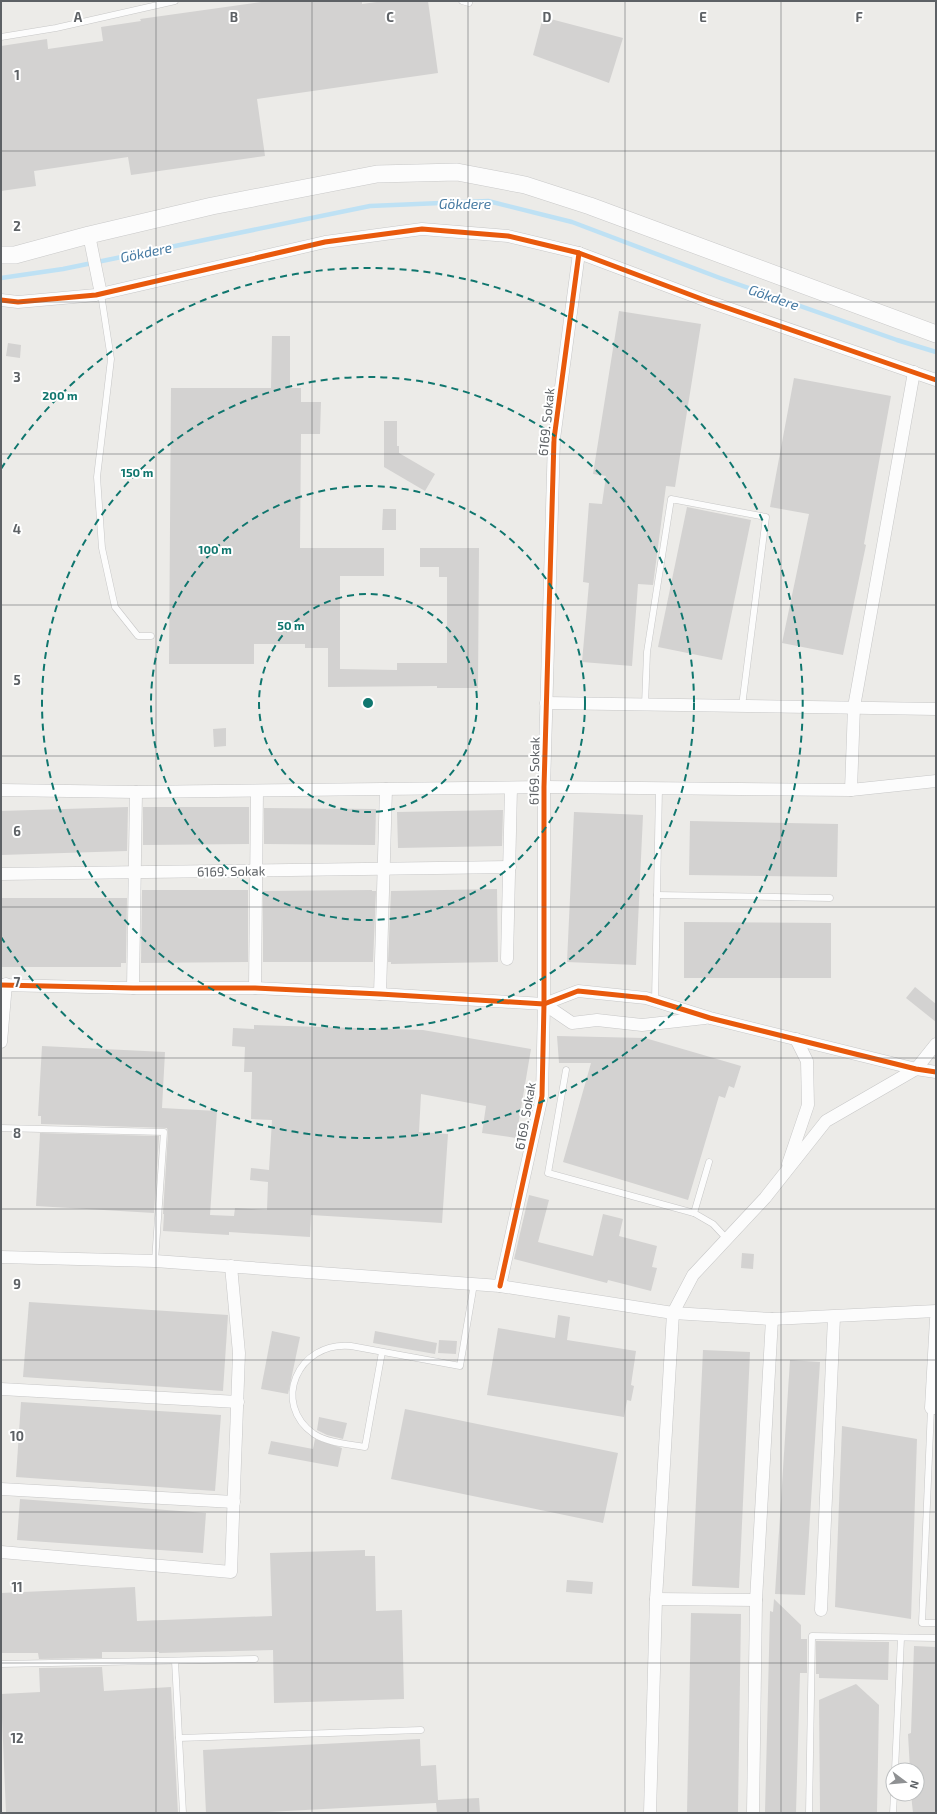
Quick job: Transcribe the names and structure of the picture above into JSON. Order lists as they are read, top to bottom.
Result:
{
  "streets": {
    "street": ["6169. Sokak"]
  },
  "water": ["Gökdere"],
  "north": "right",
  "grid": {
    "columns": [
      "A",
      "B",
      "C",
      "D",
      "E",
      "F"
    ],
    "rows": [
      "1",
      "2",
      "3",
      "4",
      "5",
      "6",
      "7",
      "8",
      "9",
      "10",
      "11",
      "12"
    ]
  },
  "rings": [
    "200 m",
    "150 m",
    "100 m",
    "50 m"
  ]
}
